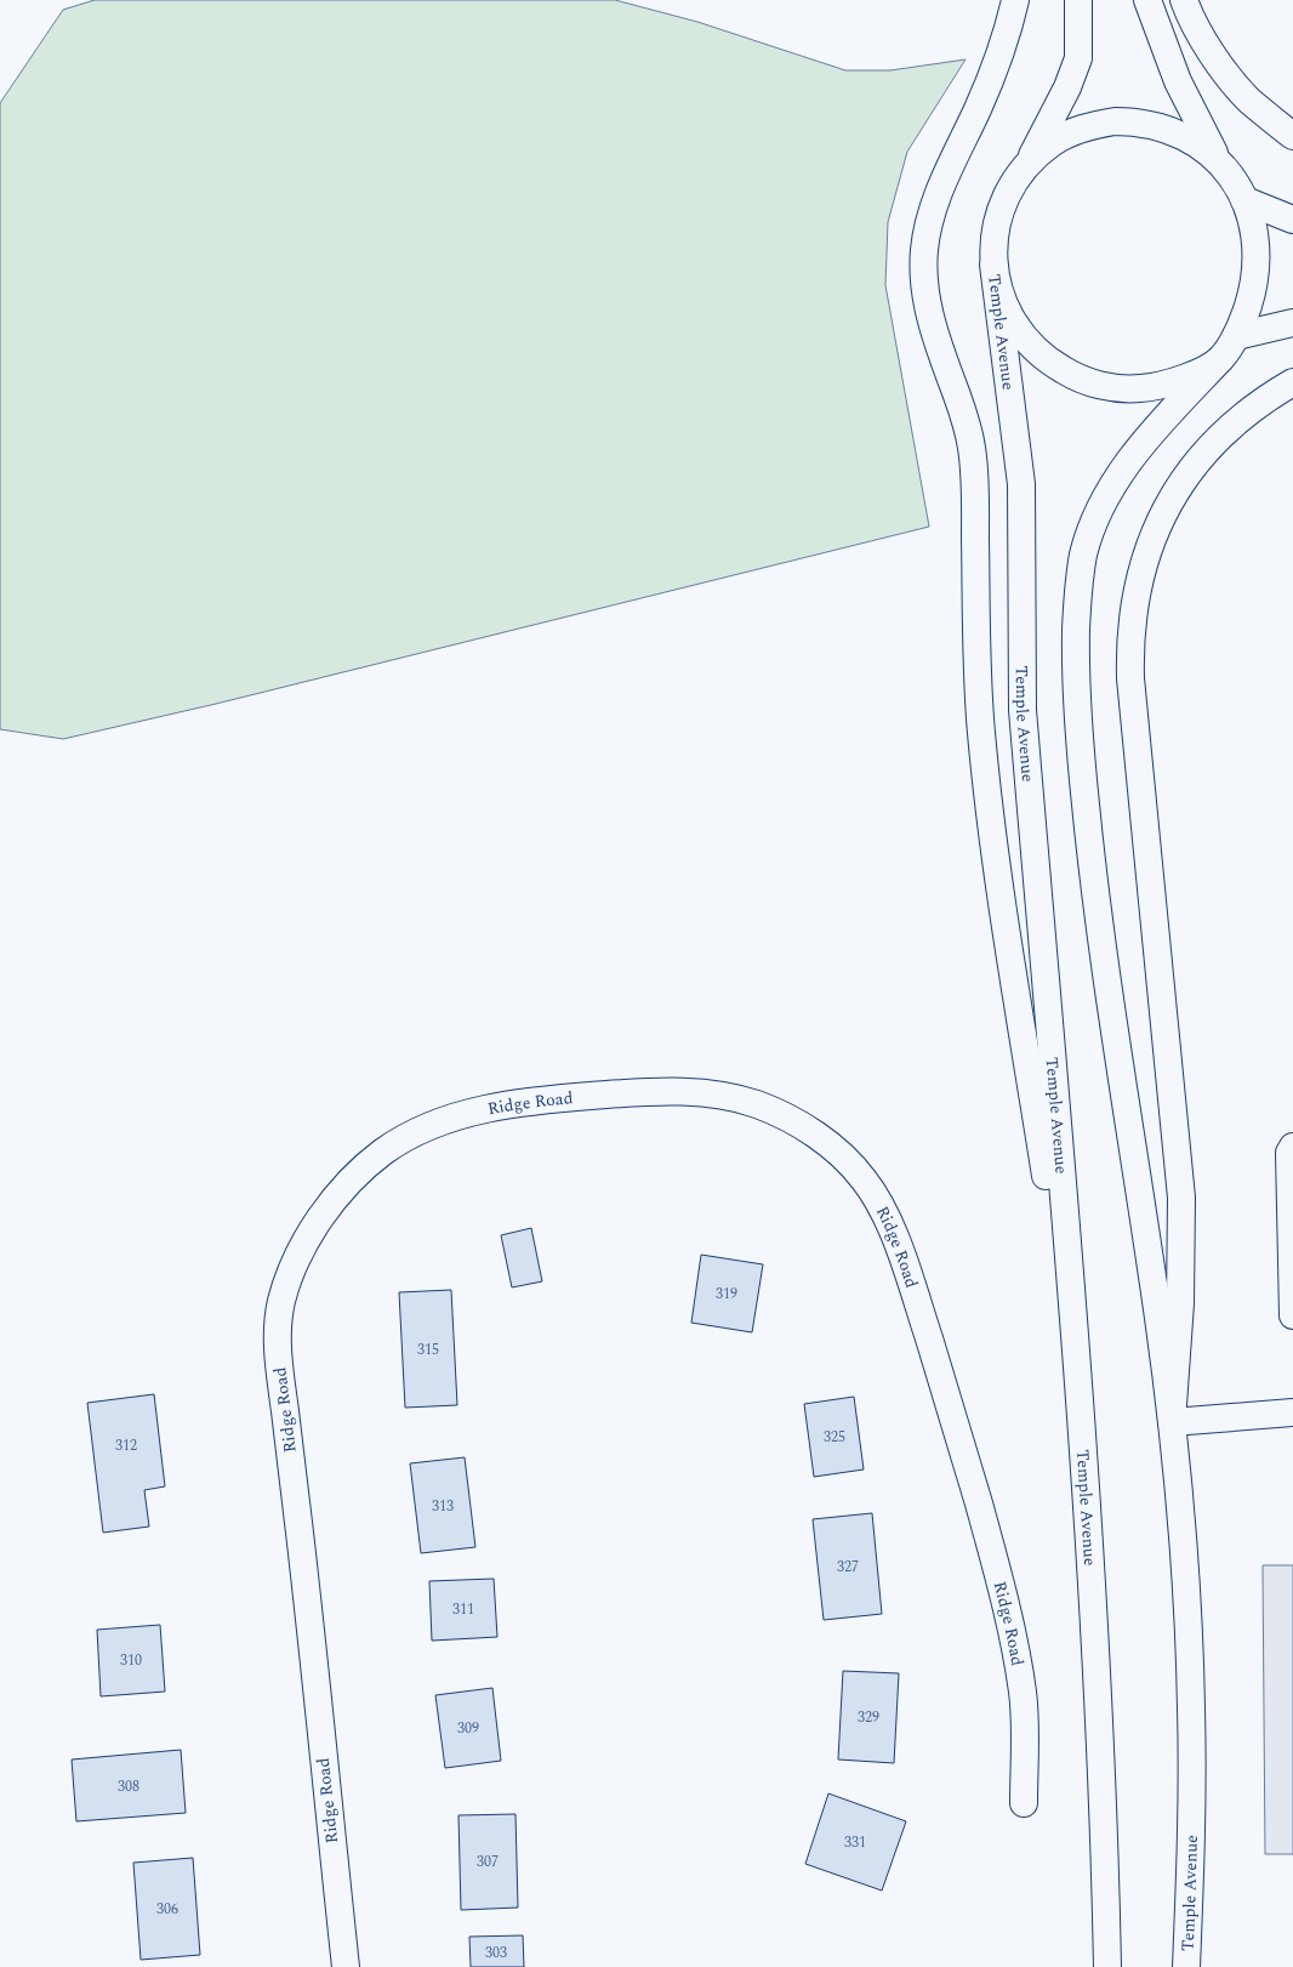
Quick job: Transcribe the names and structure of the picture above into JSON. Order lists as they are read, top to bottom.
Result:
{
  "streets": {
    "main road": ["Temple Avenue", "Ridge Road"]
  },
  "house_numbers": [
    "319",
    "315",
    "325",
    "312",
    "313",
    "327",
    "311",
    "310",
    "329",
    "309",
    "308",
    "331",
    "307",
    "306",
    "303"
  ]
}
